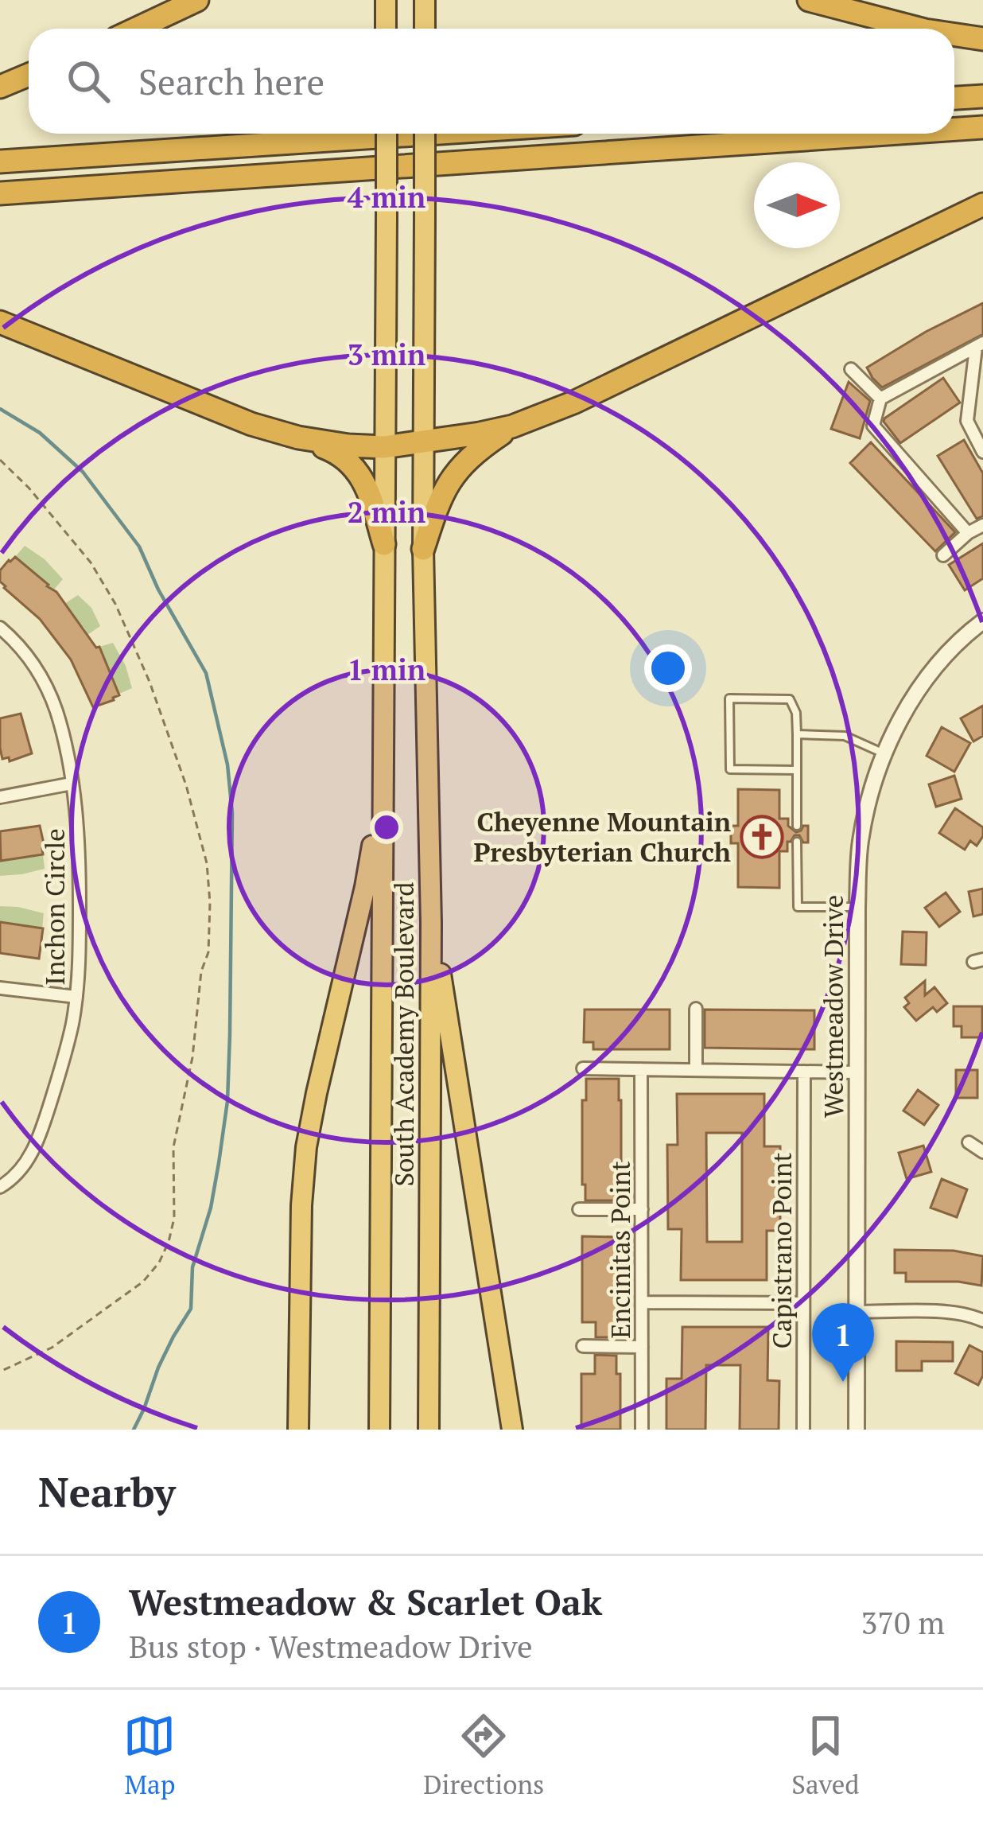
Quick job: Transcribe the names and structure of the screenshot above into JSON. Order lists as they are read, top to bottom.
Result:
{
  "streets": {
    "highway": ["South Academy Boulevard"],
    "street": [
      "Inchon Circle",
      "Westmeadow Drive",
      "Encinitas Point",
      "Capistrano Point"
    ]
  },
  "places": {
    "church": ["Cheyenne Mountain Presbyterian Church"]
  },
  "north": "right",
  "page": {
    "search": "Search here",
    "pins": "1",
    "heading": "Nearby",
    "list": [
      {
        "mark": "1",
        "name": "Westmeadow & Scarlet Oak",
        "note": "Bus stop · Westmeadow Drive",
        "value": "370 m"
      }
    ],
    "nav": ["Map", "Directions", "Saved"]
  },
  "rings": [
    "4 min",
    "3 min",
    "2 min",
    "1 min"
  ]
}
